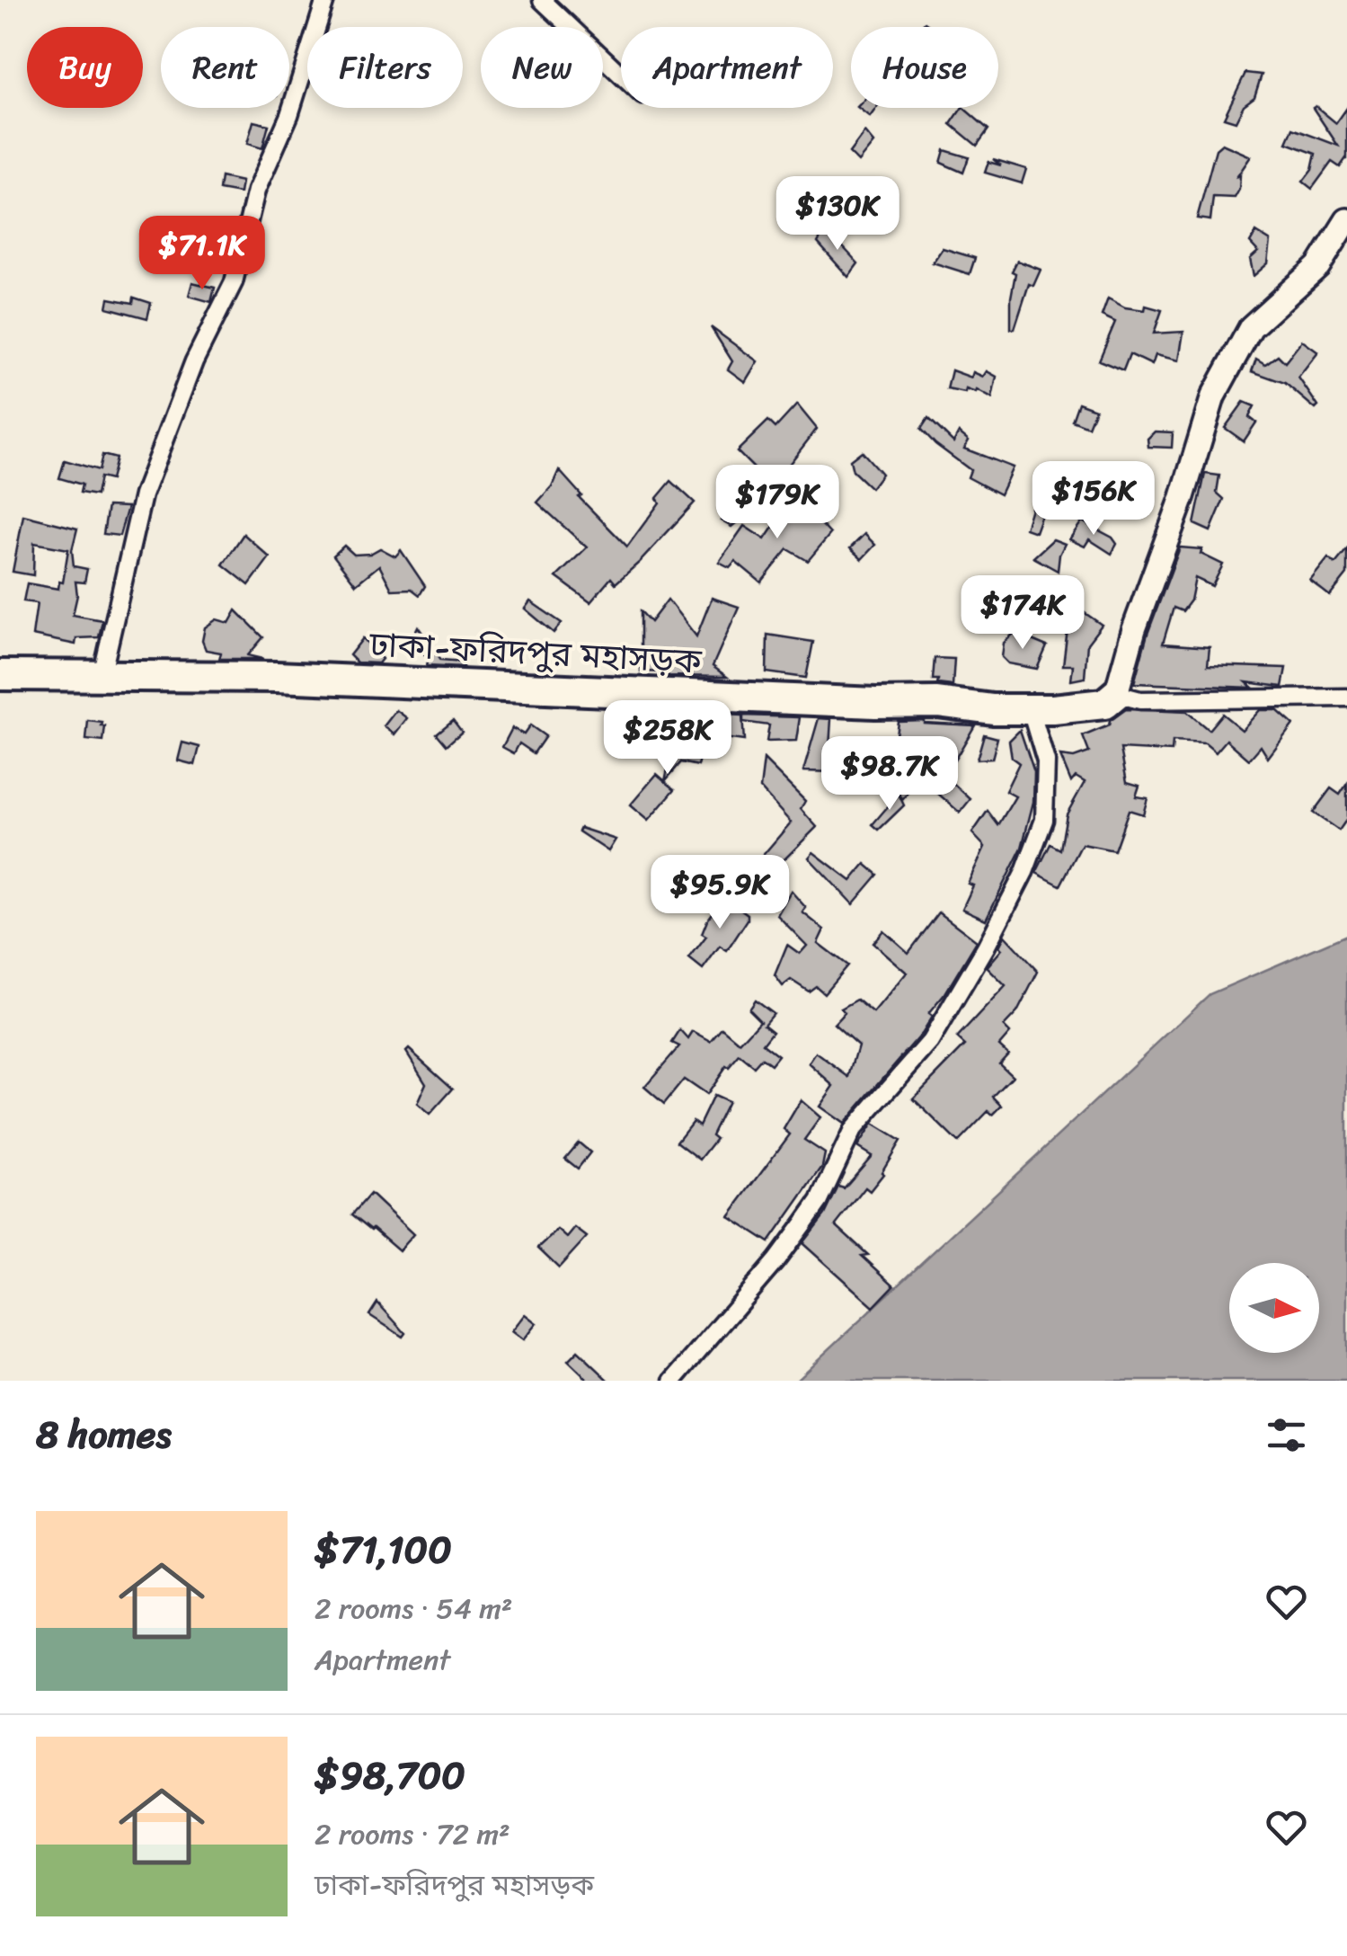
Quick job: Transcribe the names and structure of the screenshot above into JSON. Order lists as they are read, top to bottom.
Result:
{
  "streets": {
    "highway": ["ঢাকা-ফরিদপুর মহাসড়ক"]
  },
  "north": "right",
  "page": {
    "chip": [
      "Buy",
      "Rent",
      "Filters",
      "New",
      "Apartment",
      "House"
    ],
    "price": [
      "$130K",
      "$71.1K",
      "$156K",
      "$179K",
      "$174K",
      "$258K",
      "$98.7K",
      "$95.9K"
    ],
    "heading": "8 homes",
    "list": [
      {
        "name": "$71,100",
        "note": "2 rooms · 54 m² · Apartment"
      },
      {
        "name": "$98,700",
        "note": "2 rooms · 72 m² · ঢাকা-ফরিদপুর মহাসড়ক"
      }
    ]
  }
}
